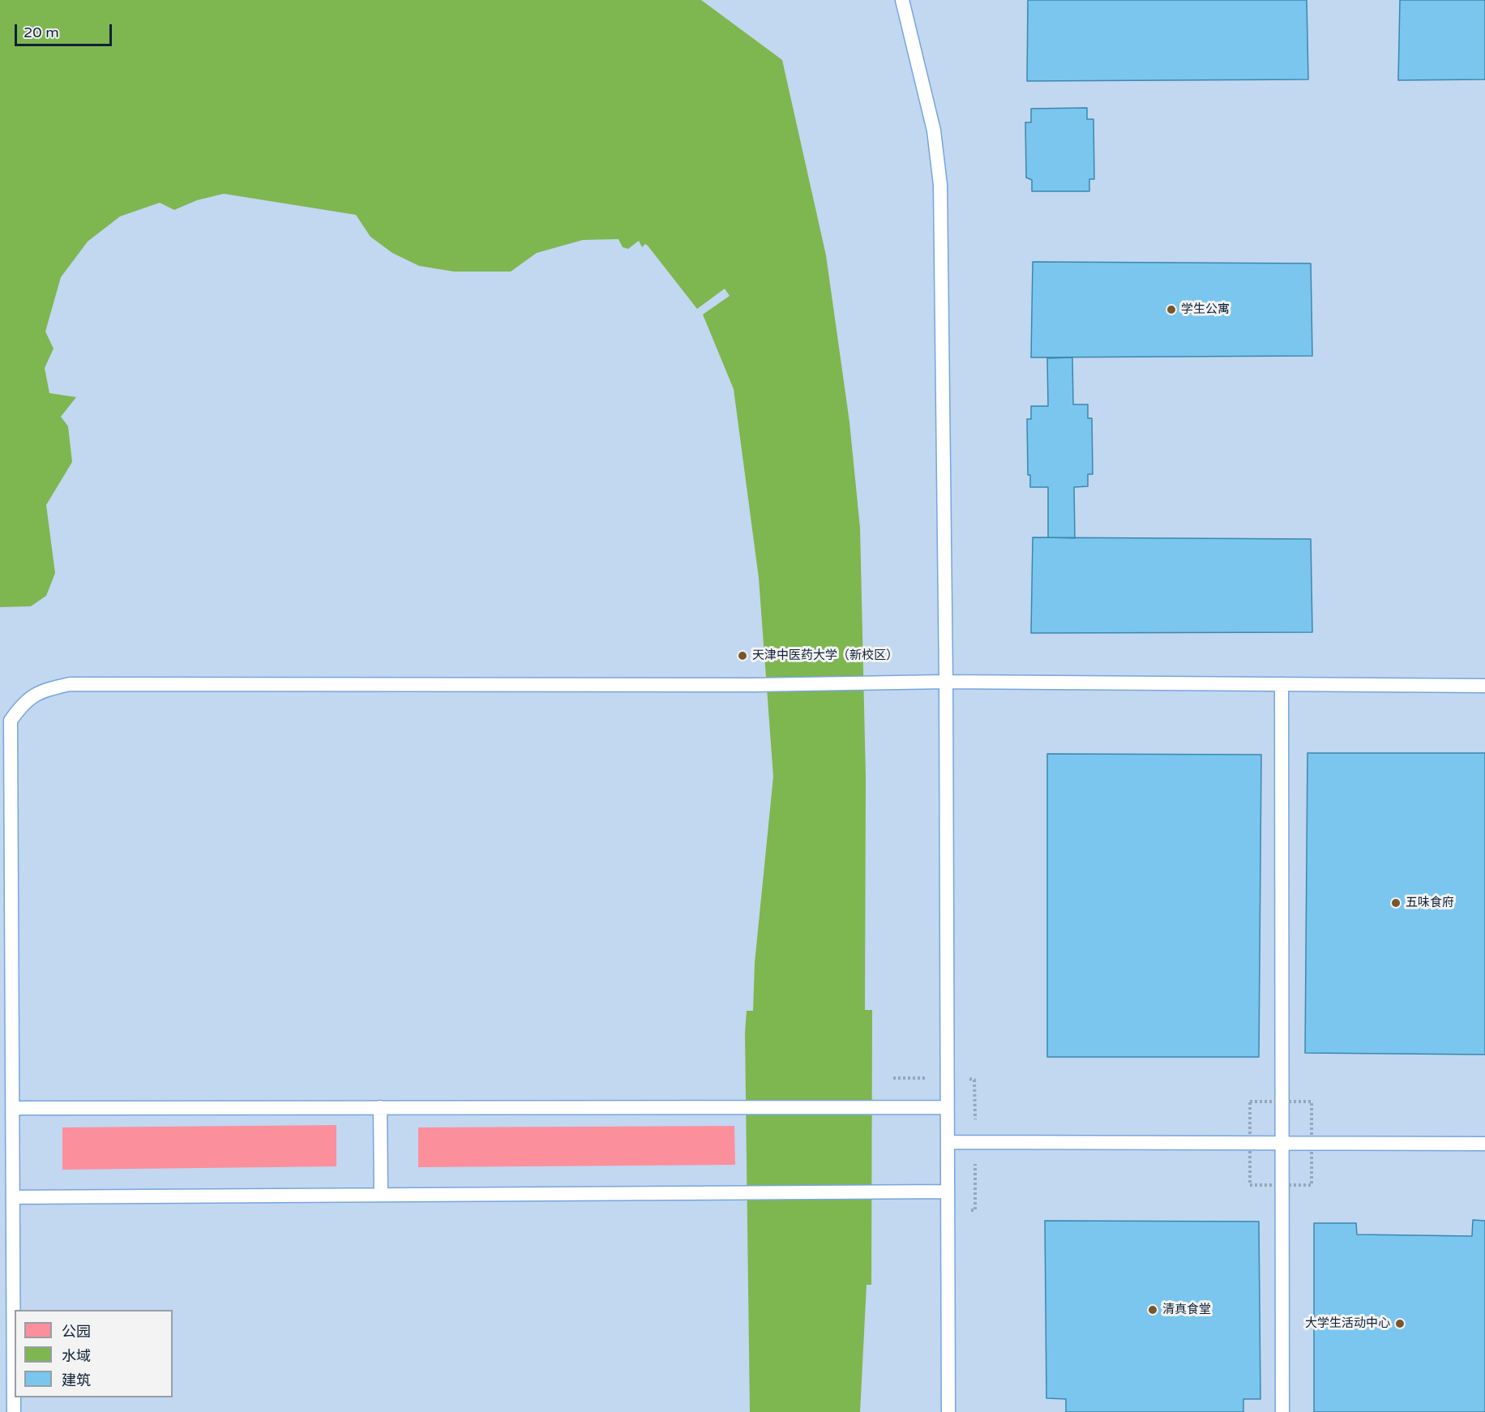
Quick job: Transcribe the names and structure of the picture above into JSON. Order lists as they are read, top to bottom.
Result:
{
  "places": [
    "学生公寓",
    "天津中医药大学（新校区）",
    "五味食府",
    "清真食堂",
    "大学生活动中心"
  ],
  "legend": ["公园", "水域", "建筑"],
  "scale_bar": "20 m"
}
